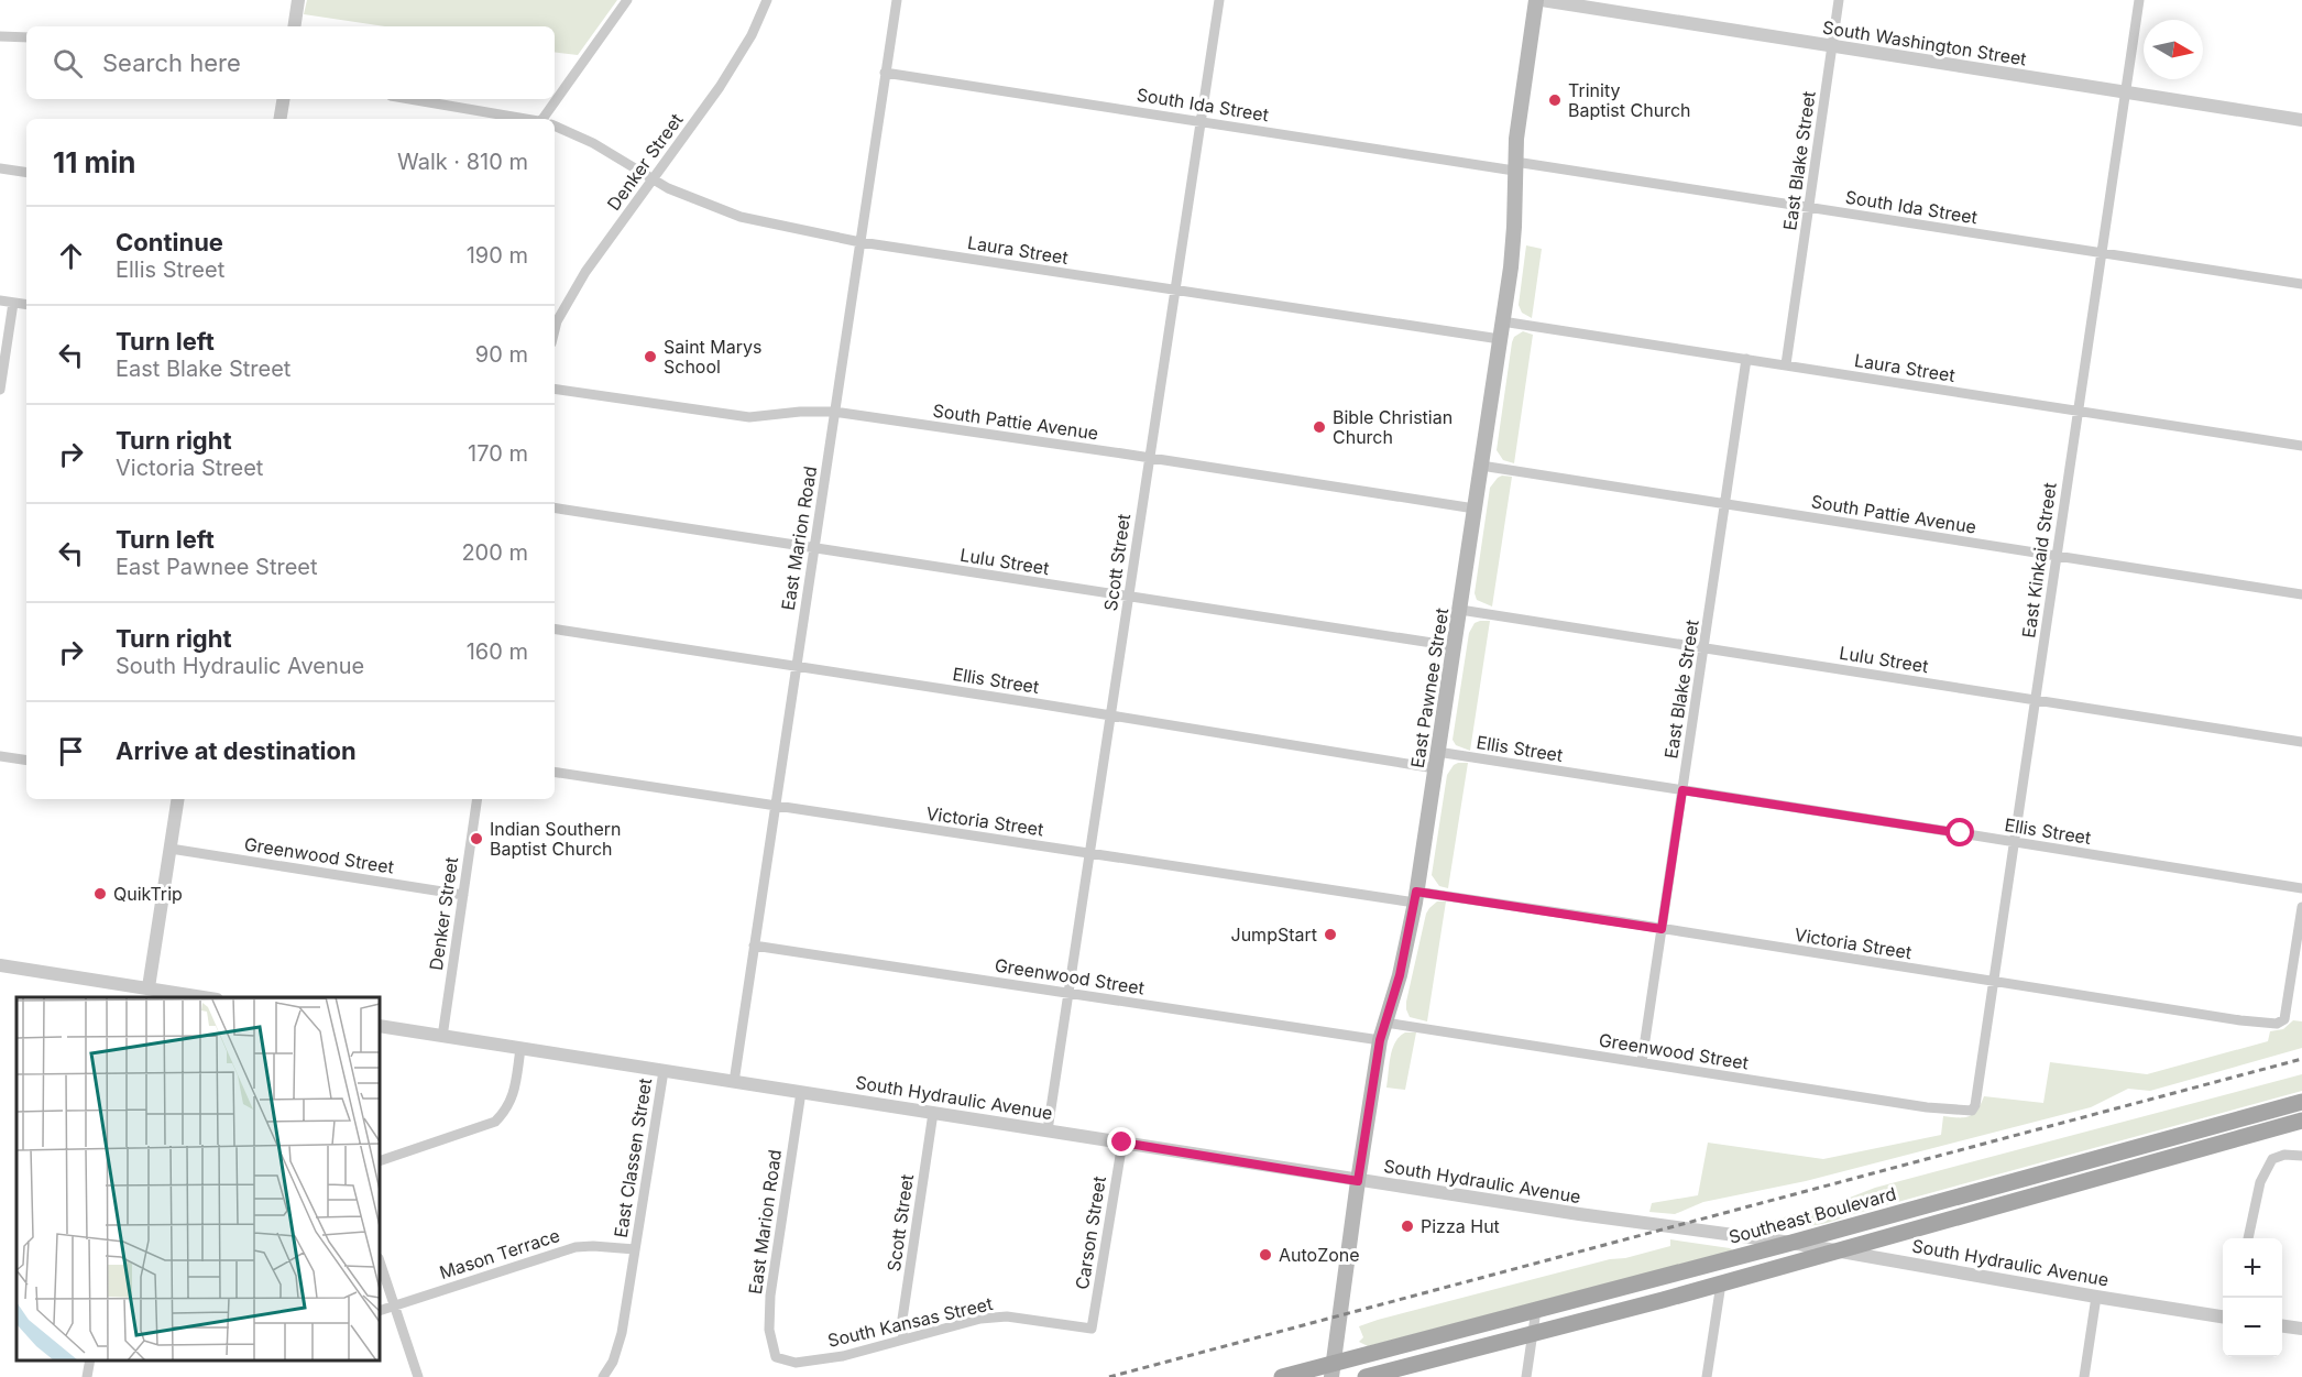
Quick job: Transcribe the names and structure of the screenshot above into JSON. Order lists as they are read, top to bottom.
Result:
{
  "streets": {
    "main road": ["East Pawnee Street", "Southeast Boulevard"],
    "street": [
      "South Washington Street",
      "South Ida Street",
      "East Blake Street",
      "Denker Street",
      "Laura Street",
      "South Pattie Avenue",
      "East Marion Road",
      "East Kinkaid Street",
      "Lulu Street",
      "Scott Street",
      "Ellis Street",
      "Victoria Street",
      "Greenwood Street",
      "South Hydraulic Avenue",
      "East Classen Street",
      "Carson Street",
      "Mason Terrace",
      "South Kansas Street"
    ]
  },
  "crossings": [
    ["South Washington Street", "East Blake Street"],
    ["South Washington Street", "East Kinkaid Street"],
    ["South Ida Street", "East Blake Street"],
    ["South Ida Street", "East Marion Road"],
    ["South Ida Street", "East Kinkaid Street"],
    ["South Ida Street", "Scott Street"],
    ["South Ida Street", "East Pawnee Street"],
    ["East Blake Street", "Laura Street"],
    ["East Blake Street", "South Pattie Avenue"],
    ["East Blake Street", "Lulu Street"],
    ["East Blake Street", "Ellis Street"],
    ["East Blake Street", "Victoria Street"],
    ["East Blake Street", "Greenwood Street"],
    ["Denker Street", "Laura Street"],
    ["Denker Street", "Greenwood Street"],
    ["Denker Street", "South Hydraulic Avenue"],
    ["Laura Street", "East Marion Road"],
    ["Laura Street", "East Kinkaid Street"],
    ["Laura Street", "Scott Street"],
    ["Laura Street", "East Pawnee Street"],
    ["South Pattie Avenue", "East Marion Road"],
    ["South Pattie Avenue", "East Kinkaid Street"],
    ["South Pattie Avenue", "Scott Street"],
    ["South Pattie Avenue", "East Pawnee Street"],
    ["East Marion Road", "Lulu Street"],
    ["East Marion Road", "Ellis Street"],
    ["East Marion Road", "Victoria Street"],
    ["East Marion Road", "Greenwood Street"],
    ["East Marion Road", "South Hydraulic Avenue"],
    ["East Marion Road", "South Kansas Street"],
    ["East Kinkaid Street", "Lulu Street"],
    ["East Kinkaid Street", "Ellis Street"],
    ["East Kinkaid Street", "Victoria Street"],
    ["East Kinkaid Street", "Greenwood Street"],
    ["Lulu Street", "Scott Street"],
    ["Lulu Street", "East Pawnee Street"],
    ["Scott Street", "Ellis Street"],
    ["Scott Street", "Victoria Street"],
    ["Scott Street", "Greenwood Street"],
    ["Scott Street", "South Hydraulic Avenue"],
    ["Scott Street", "South Kansas Street"],
    ["Ellis Street", "East Pawnee Street"],
    ["East Pawnee Street", "Victoria Street"],
    ["East Pawnee Street", "Greenwood Street"],
    ["East Pawnee Street", "South Hydraulic Avenue"],
    ["East Pawnee Street", "Southeast Boulevard"],
    ["South Hydraulic Avenue", "East Classen Street"],
    ["South Hydraulic Avenue", "Southeast Boulevard"],
    ["South Hydraulic Avenue", "Carson Street"],
    ["East Classen Street", "Mason Terrace"],
    ["Carson Street", "South Kansas Street"]
  ],
  "places": [
    "Trinity Baptist Church",
    "Saint Marys School",
    "Bible Christian Church",
    "Indian Southern Baptist Church",
    "QuikTrip",
    "JumpStart",
    "Pizza Hut",
    "AutoZone"
  ],
  "north": "right",
  "page": {
    "search": "Search here",
    "heading": ["11 min", "Walk · 810 m"],
    "list": [
      ["Continue", "Ellis Street", "190 m"],
      ["Turn left", "East Blake Street", "90 m"],
      ["Turn right", "Victoria Street", "170 m"],
      ["Turn left", "East Pawnee Street", "200 m"],
      ["Turn right", "South Hydraulic Avenue", "160 m"],
      "Arrive at destination"
    ],
    "map_buttons": ["+", "−"]
  }
}
